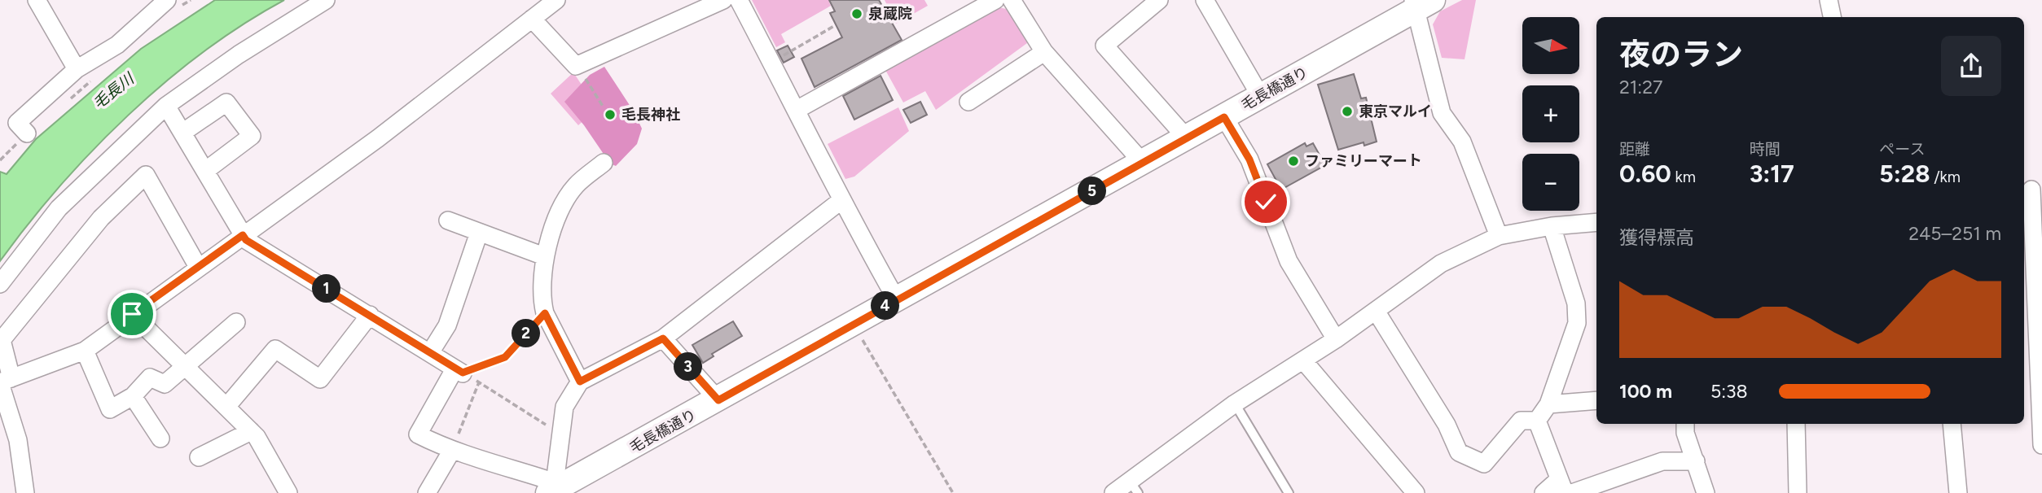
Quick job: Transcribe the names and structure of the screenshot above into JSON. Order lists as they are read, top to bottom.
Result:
{
  "streets": {
    "street": ["毛長橋通り"]
  },
  "water": ["毛長川"],
  "places": [
    "泉蔵院",
    "東京マルイ",
    "毛長神社",
    "ファミリーマート"
  ],
  "north": "right",
  "page": {
    "map_buttons": ["+", "−"],
    "heading": ["夜のラン", "21:27"],
    "stats": [
      ["距離", "0.60 km"],
      ["時間", "3:17"],
      ["ペース", "5:28 /km"]
    ],
    "pins": [
      "5",
      "1",
      "4",
      "2",
      "3"
    ],
    "chart": ["獲得標高", "245–251 m"],
    "list": [
      {
        "name": "100 m",
        "note": "5:38"
      }
    ]
  }
}
